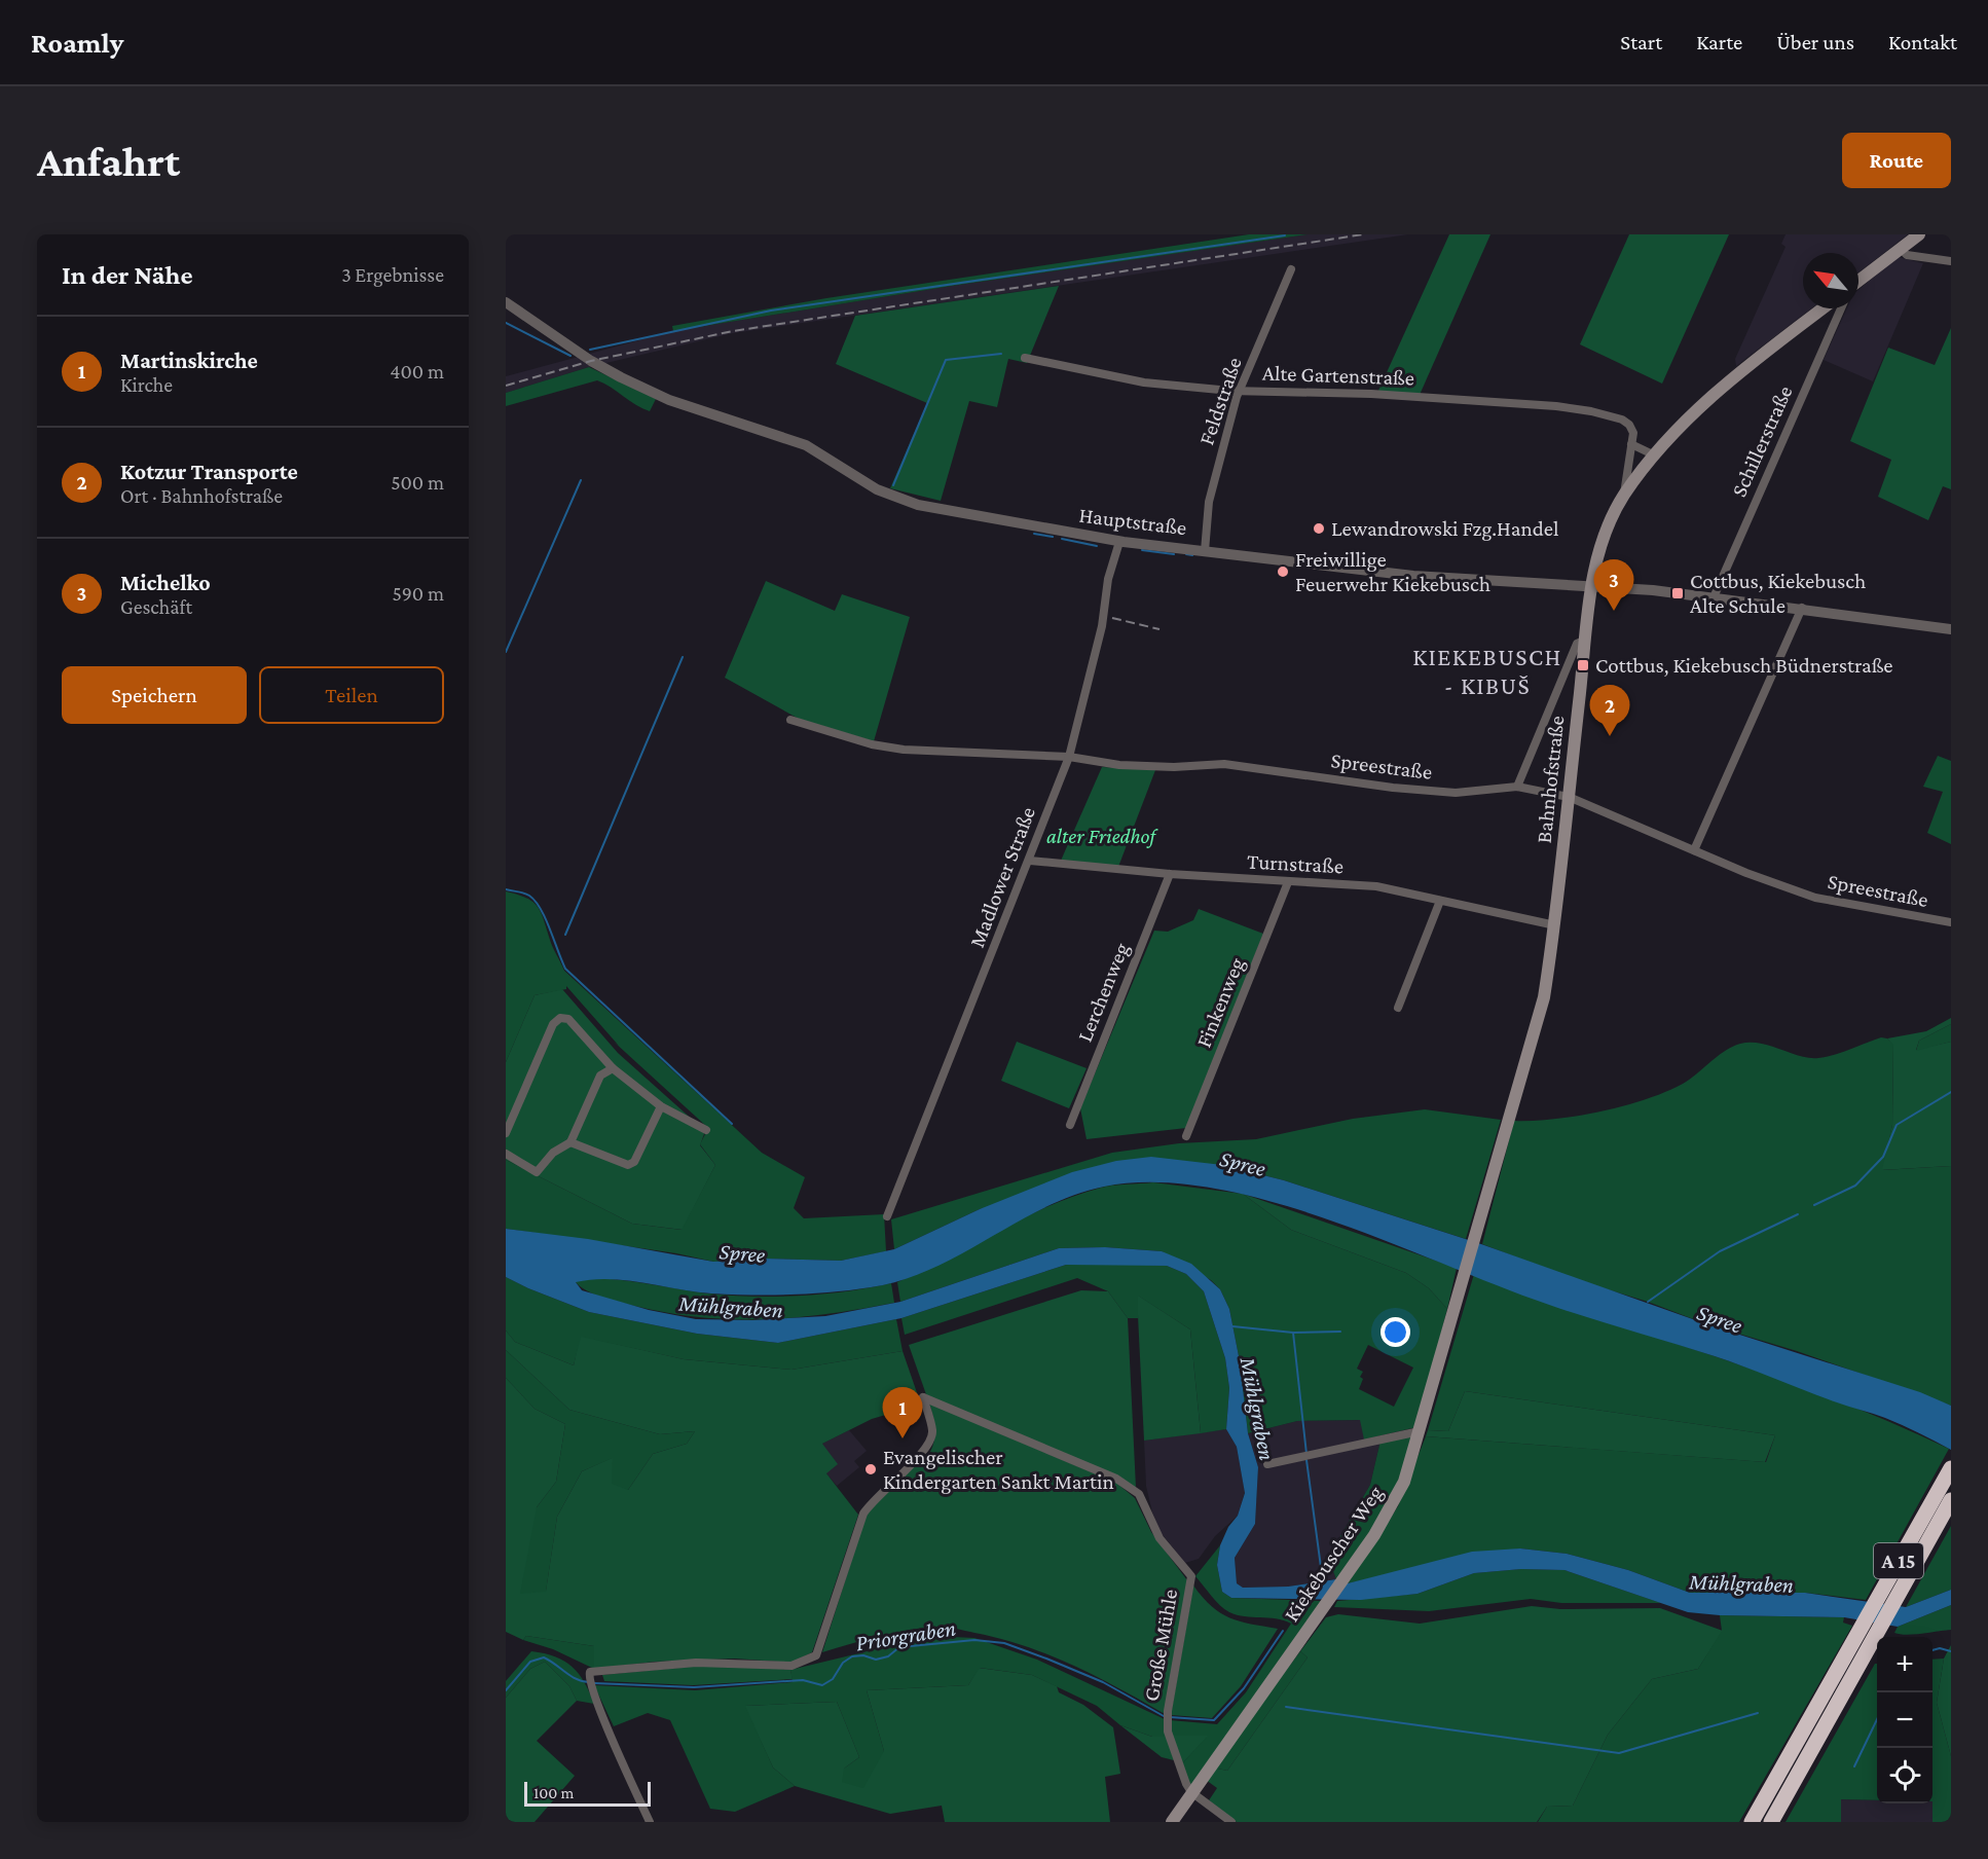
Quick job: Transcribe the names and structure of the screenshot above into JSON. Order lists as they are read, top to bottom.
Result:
{
  "streets": {
    "highway": ["A 15"],
    "main road": ["Bahnhofstraße", "Kiekebuscher Weg"],
    "street": [
      "Alte Gartenstraße",
      "Feldstraße",
      "Schillerstraße",
      "Hauptstraße",
      "Spreestraße",
      "Turnstraße",
      "Madlower Straße",
      "Lerchenweg",
      "Finkenweg",
      "Große Mühle"
    ]
  },
  "crossings": [
    ["Alte Gartenstraße", "Feldstraße"],
    ["Feldstraße", "Hauptstraße"],
    ["Schillerstraße", "Hauptstraße"],
    ["Hauptstraße", "Bahnhofstraße"],
    ["Hauptstraße", "Madlower Straße"],
    ["Spreestraße", "Bahnhofstraße"],
    ["Spreestraße", "Madlower Straße"],
    ["Bahnhofstraße", "Turnstraße"],
    ["Bahnhofstraße", "Kiekebuscher Weg"],
    ["Turnstraße", "Madlower Straße"],
    ["Turnstraße", "Lerchenweg"],
    ["Turnstraße", "Finkenweg"],
    ["Kiekebuscher Weg", "Große Mühle"]
  ],
  "districts": ["KIEKEBUSCH - KIBUŠ"],
  "water": ["Spree", "Mühlgraben", "Priorgraben"],
  "parks": ["alter Friedhof"],
  "places": {
    "other": ["Lewandrowski Fzg.Handel", "Freiwillige Feuerwehr Kiekebusch", "Evangelischer Kindergarten Sankt Martin"],
    "transit": ["Cottbus, Kiekebusch Alte Schule", "Cottbus, Kiekebusch Büdnerstraße"]
  },
  "scale_bar": "100 m",
  "north": "top left",
  "page": {
    "header": "Roamly",
    "nav": [
      "Start",
      "Karte",
      "Über uns",
      "Kontakt"
    ],
    "buttons": [
      "Route",
      ["Speichern", "Teilen"]
    ],
    "title": "Anfahrt",
    "heading": ["In der Nähe", "3 Ergebnisse"],
    "list": [
      {
        "mark": "1",
        "name": "Martinskirche",
        "note": "Kirche",
        "value": "400 m"
      },
      {
        "mark": "2",
        "name": "Kotzur Transporte",
        "note": "Ort · Bahnhofstraße",
        "value": "500 m"
      },
      {
        "mark": "3",
        "name": "Michelko",
        "note": "Geschäft",
        "value": "590 m"
      }
    ],
    "pins": ["3", "2", "1"],
    "map_buttons": ["+", "−"],
    "scale": "100 m"
  }
}
